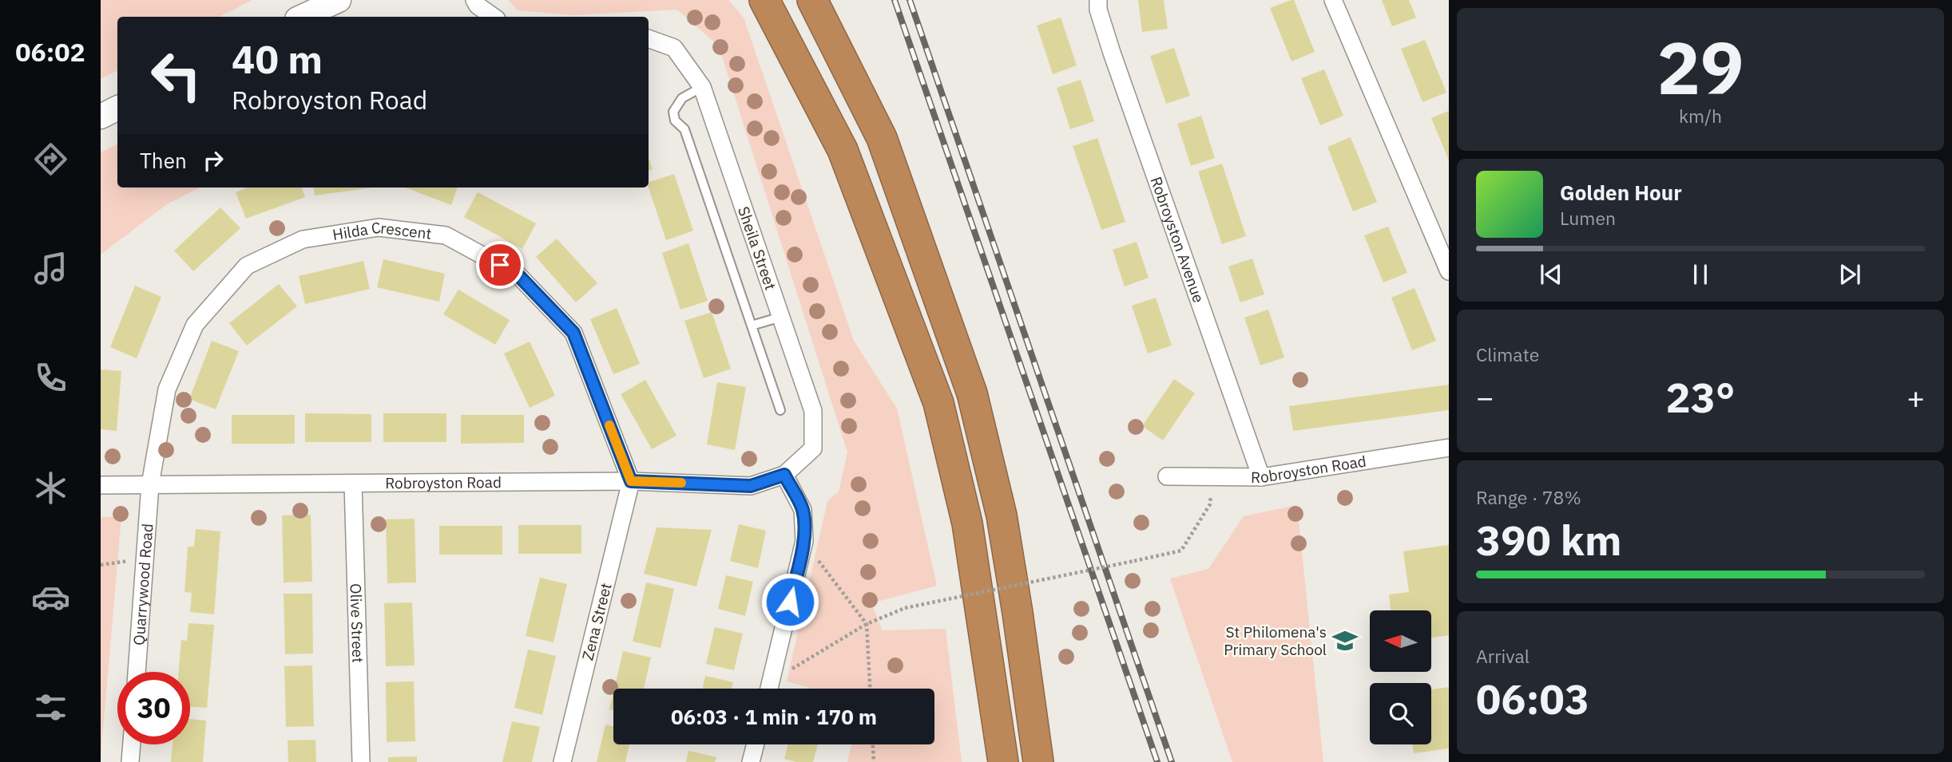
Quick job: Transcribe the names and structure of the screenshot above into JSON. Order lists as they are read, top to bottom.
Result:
{
  "streets": {
    "street": [
      "Hilda Crescent",
      "Robroyston Avenue",
      "Sheila Street",
      "Robroyston Road",
      "Quarrywood Road",
      "Zena Street",
      "Olive Street"
    ]
  },
  "crossings": [
    ["Hilda Crescent", "Robroyston Road"],
    ["Hilda Crescent", "Quarrywood Road"],
    ["Hilda Crescent", "Zena Street"],
    ["Robroyston Avenue", "Robroyston Road"],
    ["Sheila Street", "Robroyston Road"],
    ["Robroyston Road", "Quarrywood Road"],
    ["Robroyston Road", "Zena Street"],
    ["Robroyston Road", "Olive Street"]
  ],
  "places": {
    "school or university": ["St Philomena's Primary School"]
  },
  "north": "left",
  "page": {
    "tabs": "06:02",
    "tile": [
      ["29", "km/h"],
      "Climate",
      ["Range · 78%", "390 km"],
      ["Arrival", "06:03"]
    ],
    "turn": ["40 m", "Robroyston Road"],
    "then": "Then",
    "song": ["Golden Hour", "Lumen"],
    "heat": ["−", "23°", "+"],
    "limit": "30",
    "trip": "06:03 · 1 min · 170 m"
  }
}
